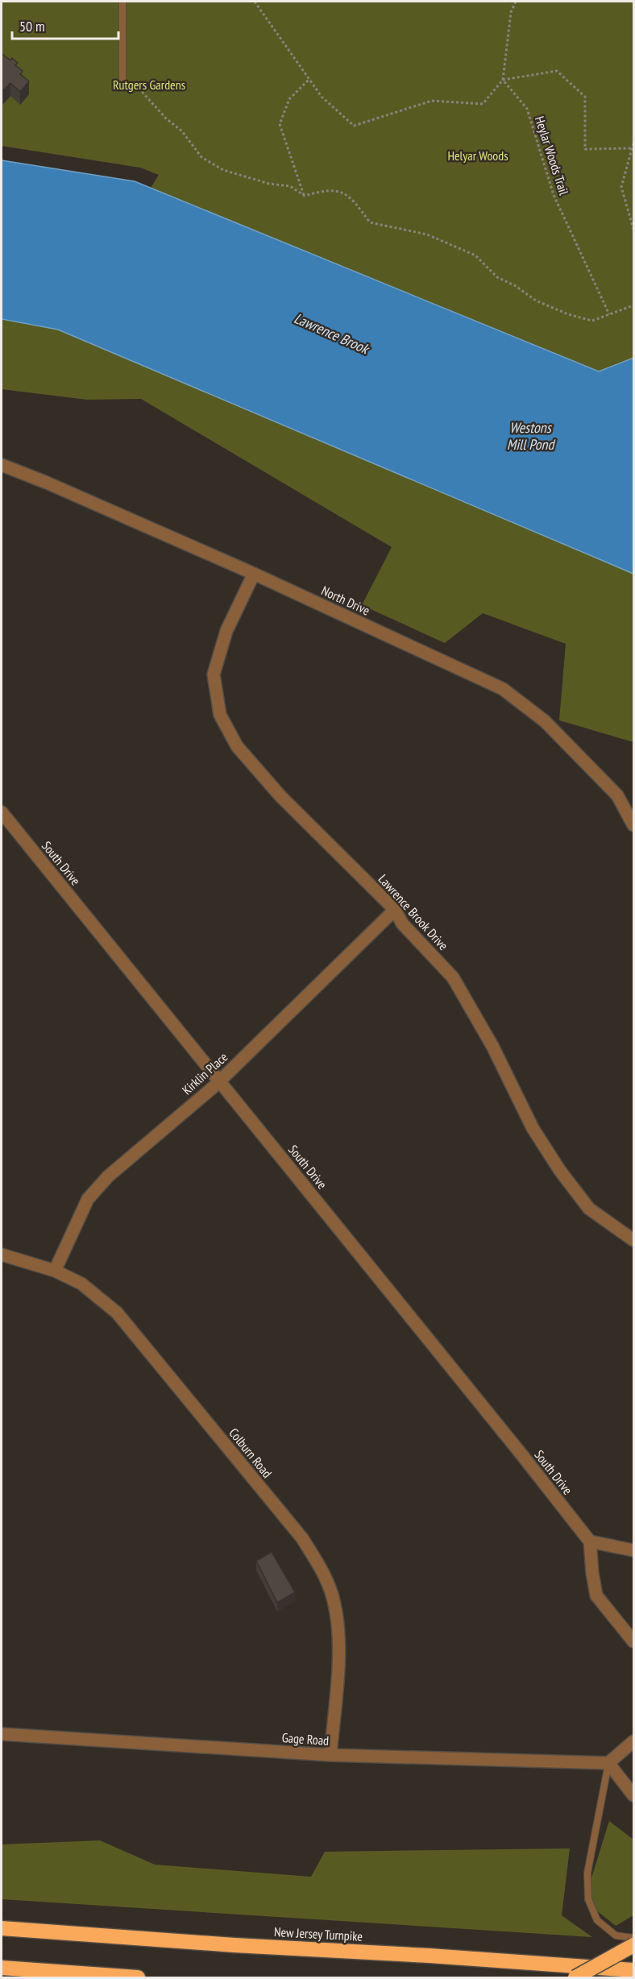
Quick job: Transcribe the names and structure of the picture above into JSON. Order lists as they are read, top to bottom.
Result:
{
  "streets": {
    "highway": ["New Jersey Turnpike"],
    "street": [
      "North Drive",
      "South Drive",
      "Lawrence Brook Drive",
      "Kirklin Place",
      "Colburn Road",
      "Gage Road"
    ],
    "path": ["Heylar Woods Trail"]
  },
  "crossings": [
    ["North Drive", "Lawrence Brook Drive"],
    ["South Drive", "Kirklin Place"],
    ["Lawrence Brook Drive", "Kirklin Place"],
    ["Kirklin Place", "Colburn Road"],
    ["Colburn Road", "Gage Road"]
  ],
  "water": ["Lawrence Brook", "Westons Mill Pond"],
  "parks": ["Rutgers Gardens", "Helyar Woods"],
  "scale_bar": "50 m"
}
